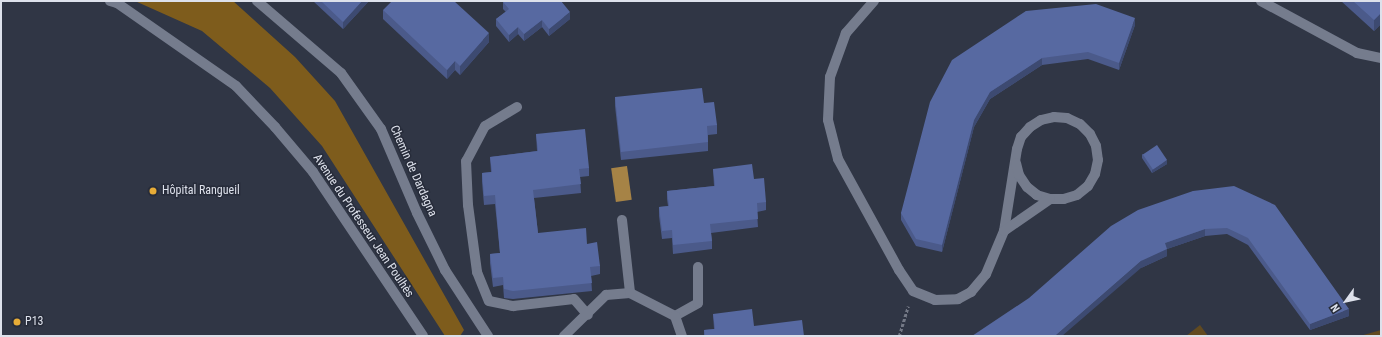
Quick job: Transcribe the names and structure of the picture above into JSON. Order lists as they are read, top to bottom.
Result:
{
  "streets": {
    "street": ["Chemin de Dardagna", "Avenue du Professeur Jean Poulhès"]
  },
  "places": ["Hôpital Rangueil", "P13"],
  "north": "bottom left"
}
